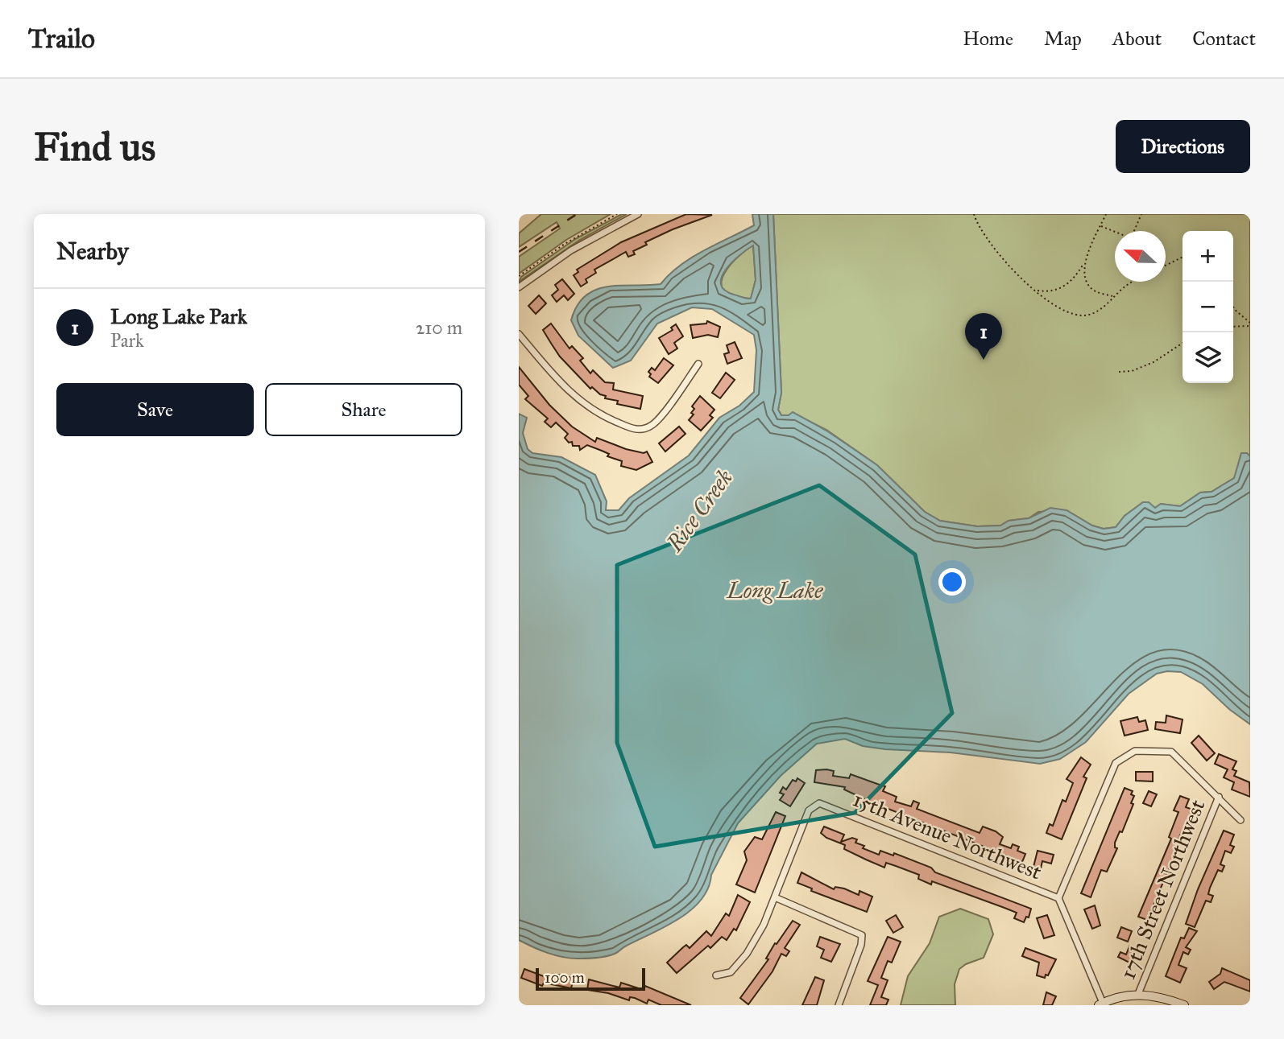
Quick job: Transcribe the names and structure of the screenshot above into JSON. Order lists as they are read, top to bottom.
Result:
{
  "streets": {
    "street": ["15th Avenue Northwest", "17th Street Northwest"]
  },
  "water": ["Rice Creek", "Long Lake"],
  "scale_bar": "100 m",
  "north": "left",
  "page": {
    "header": "Trailo",
    "nav": [
      "Home",
      "Map",
      "About",
      "Contact"
    ],
    "buttons": [
      "Directions",
      ["Save", "Share"]
    ],
    "title": "Find us",
    "heading": "Nearby",
    "map_buttons": ["+", "−"],
    "list": [
      {
        "mark": "1",
        "name": "Long Lake Park",
        "note": "Park",
        "value": "210 m"
      }
    ],
    "pins": "1",
    "scale": "100 m"
  }
}
